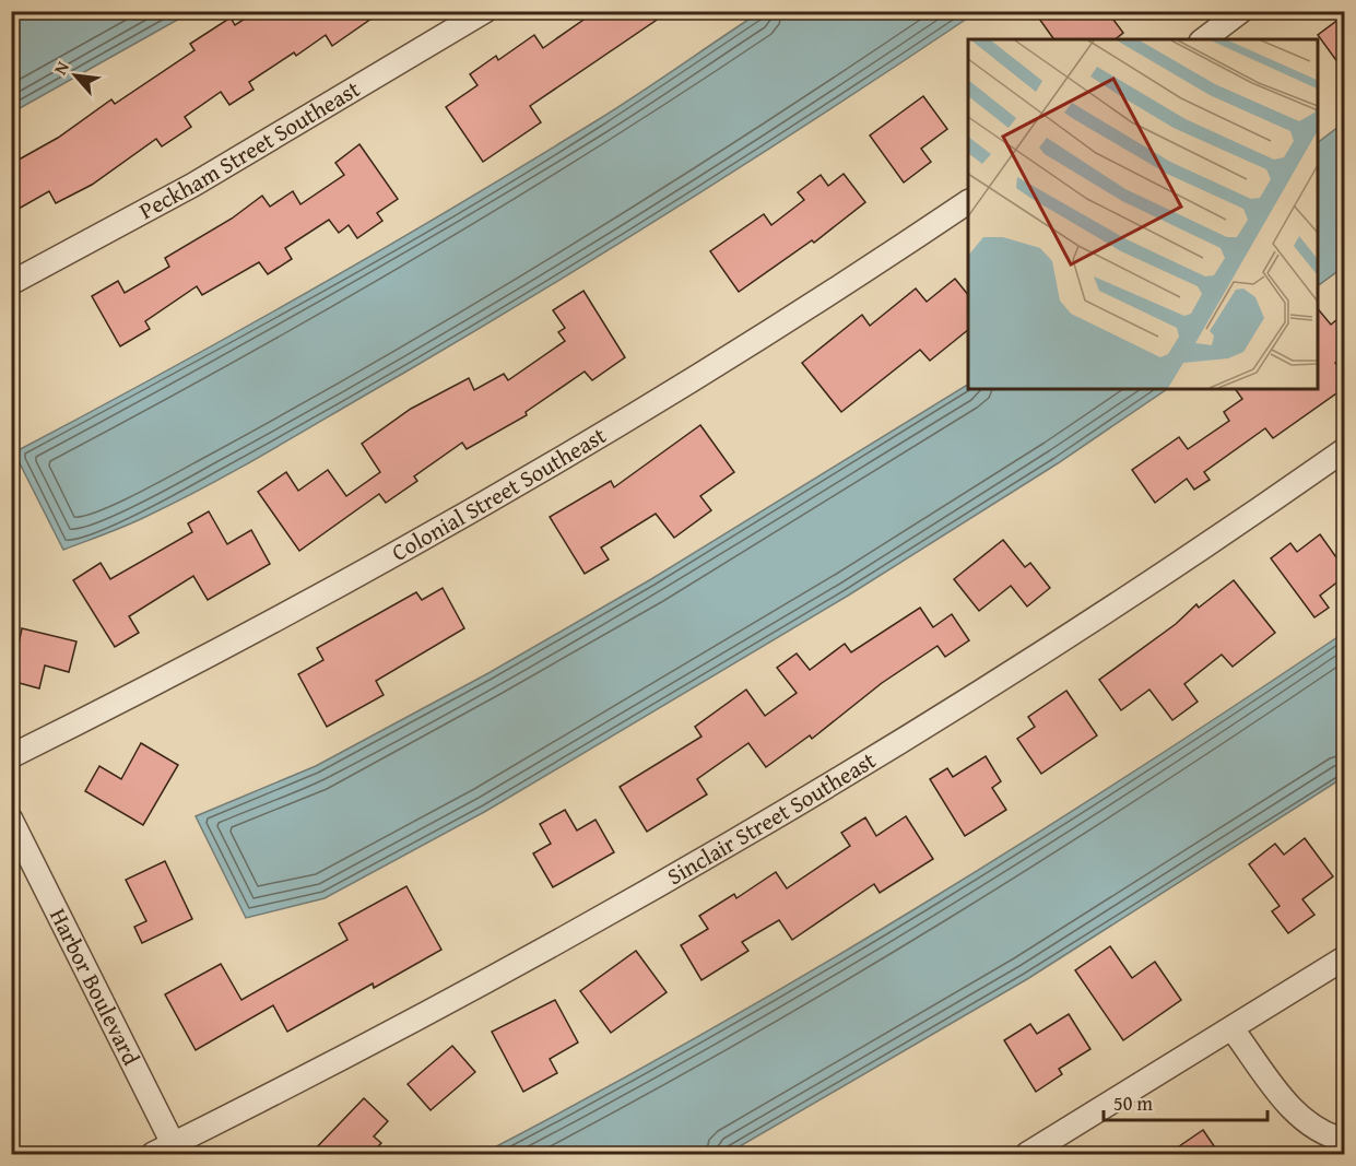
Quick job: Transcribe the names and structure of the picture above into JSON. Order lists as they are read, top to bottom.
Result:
{
  "streets": {
    "street": [
      "Peckham Street Southeast",
      "Colonial Street Southeast",
      "Sinclair Street Southeast",
      "Harbor Boulevard"
    ]
  },
  "crossings": [
    ["Sinclair Street Southeast", "Harbor Boulevard"]
  ],
  "scale_bar": "50 m",
  "north": "top left"
}
